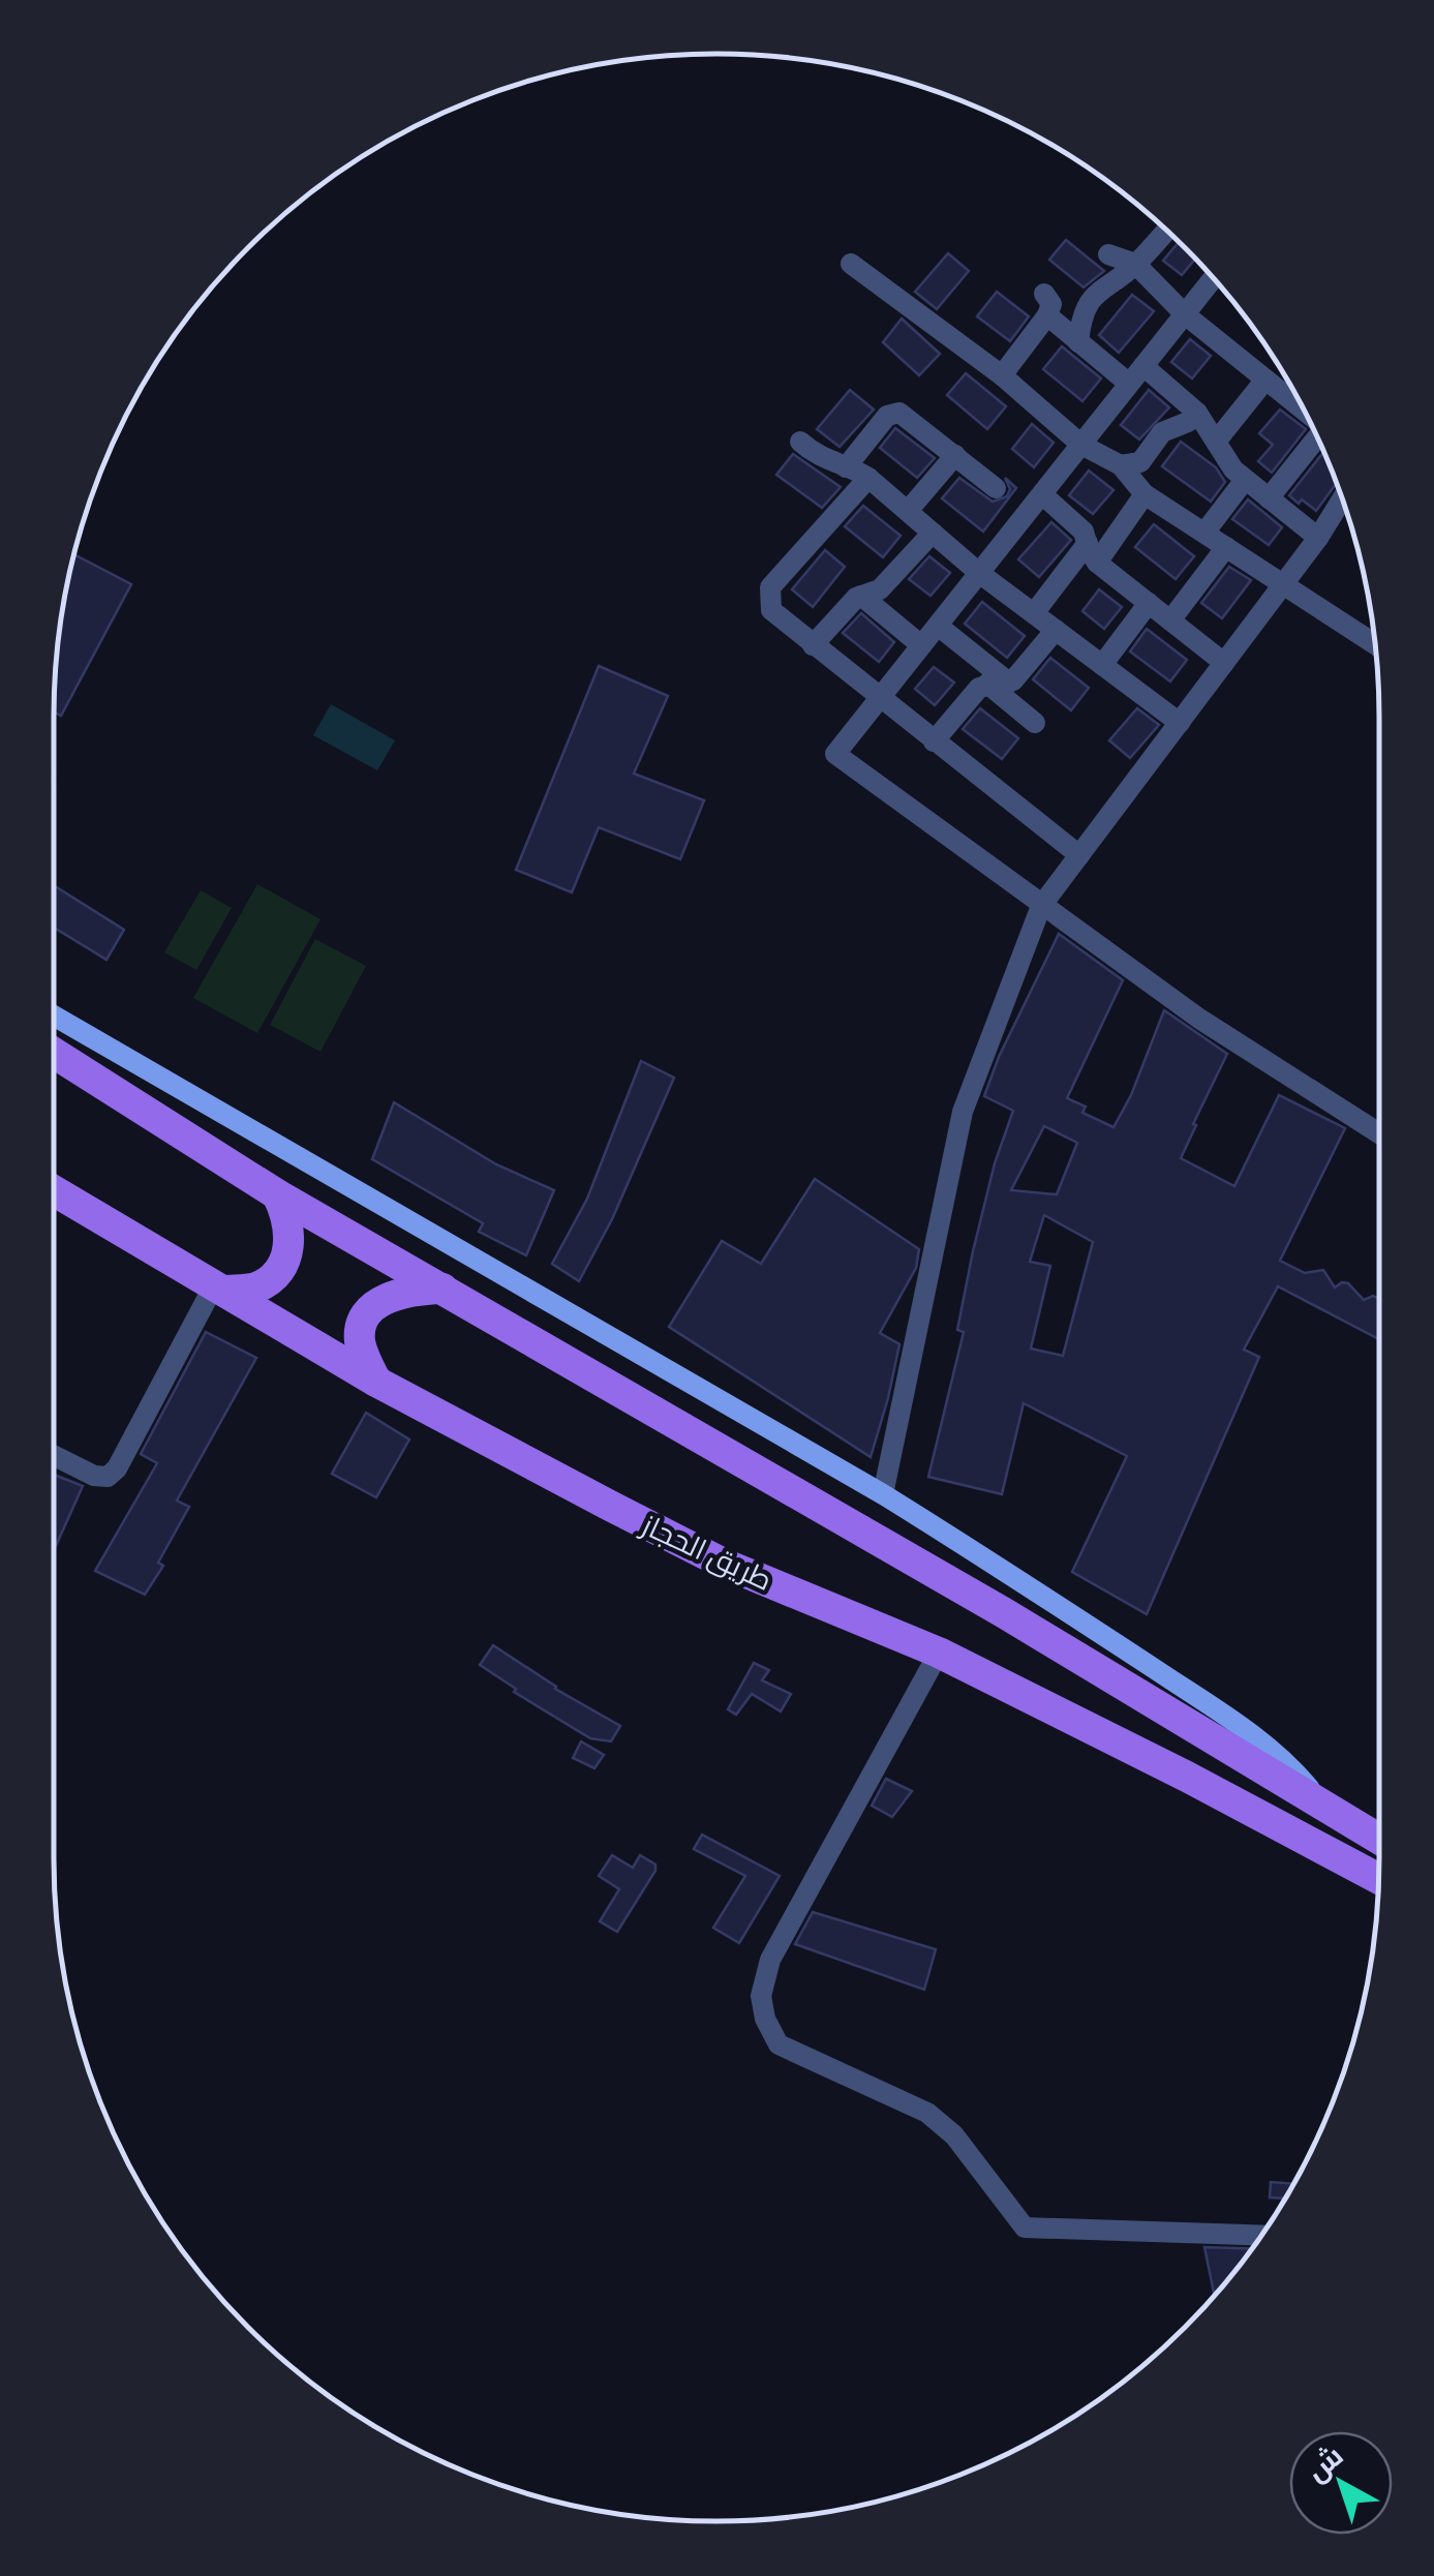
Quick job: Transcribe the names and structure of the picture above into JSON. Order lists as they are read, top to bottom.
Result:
{
  "streets": {
    "main road": ["طريق الحجاز"]
  },
  "north": "top left"
}
